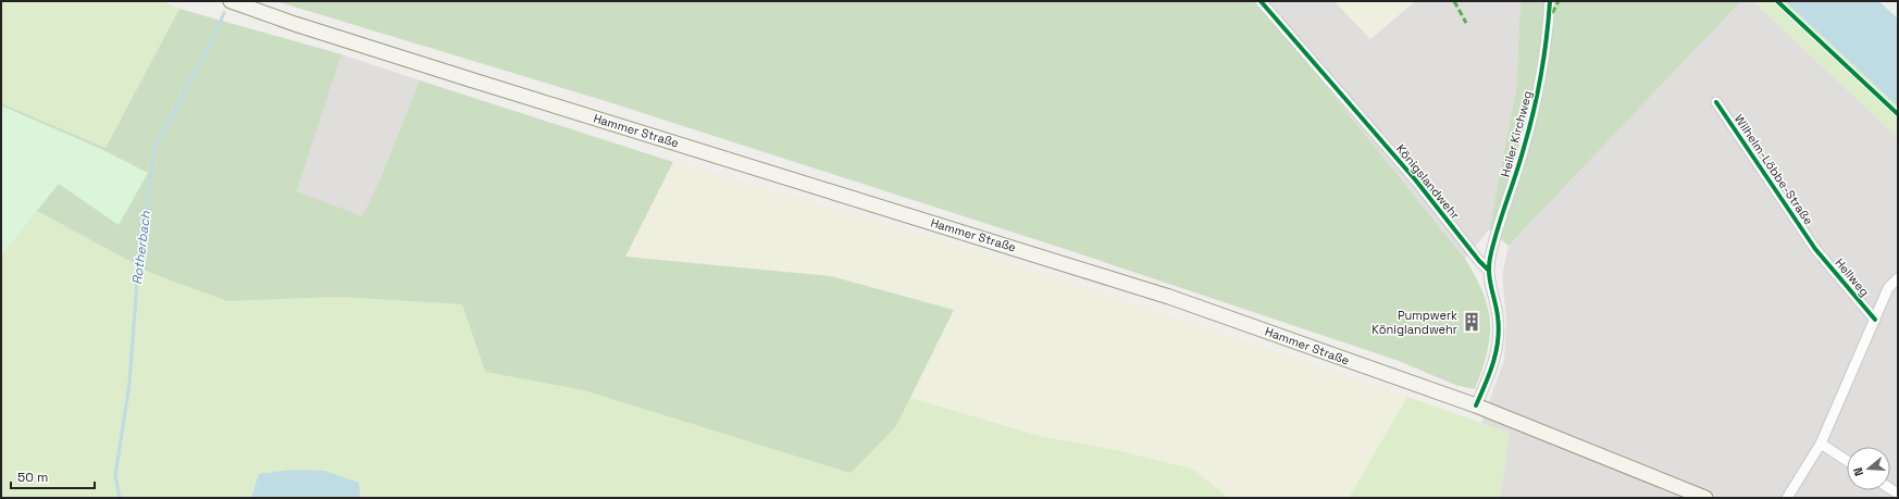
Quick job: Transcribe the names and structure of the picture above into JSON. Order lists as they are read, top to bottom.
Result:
{
  "streets": {
    "main road": ["Hammer Straße"],
    "street": [
      "Heiler Kirchweg",
      "Wilhelm-Löbbe-Straße",
      "Königslandwehr",
      "Hellweg"
    ]
  },
  "crossings": [
    ["Heiler Kirchweg", "Königslandwehr"],
    ["Wilhelm-Löbbe-Straße", "Hellweg"]
  ],
  "water": ["Rotherbach"],
  "places": {
    "building": ["Pumpwerk Königlandwehr"]
  },
  "scale_bar": "50 m",
  "north": "left"
}
